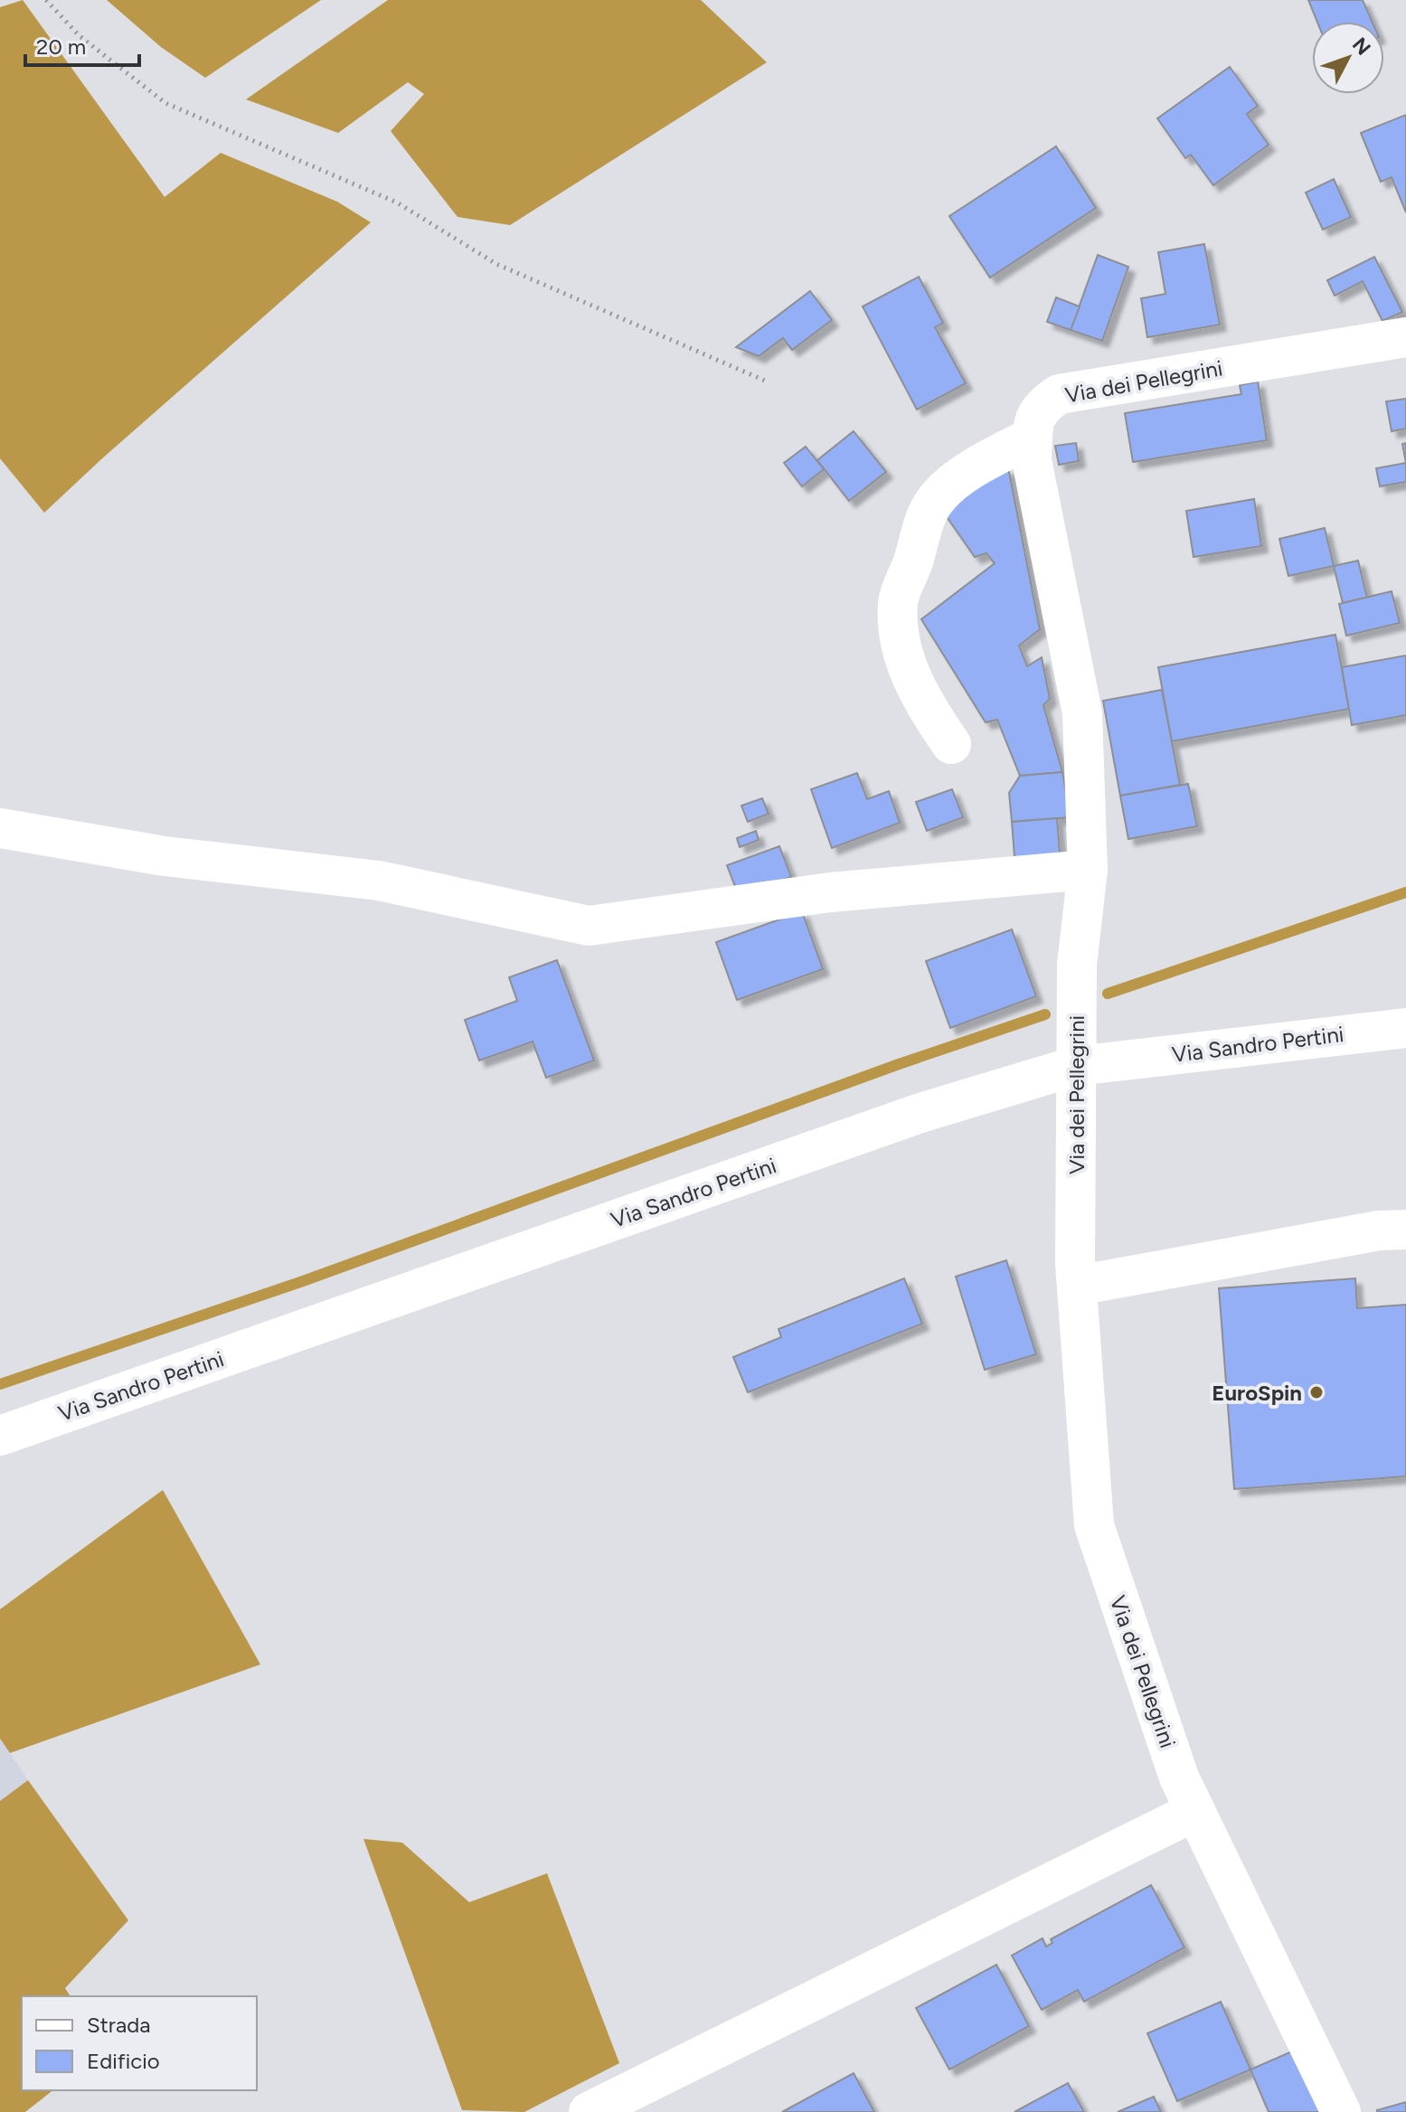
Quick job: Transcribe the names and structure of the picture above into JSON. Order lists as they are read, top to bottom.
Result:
{
  "streets": {
    "street": ["Via dei Pellegrini", "Via Sandro Pertini"]
  },
  "crossings": [
    ["Via dei Pellegrini", "Via Sandro Pertini"]
  ],
  "places": ["EuroSpin"],
  "legend": ["Strada", "Edificio"],
  "scale_bar": "20 m",
  "north": "top right"
}
